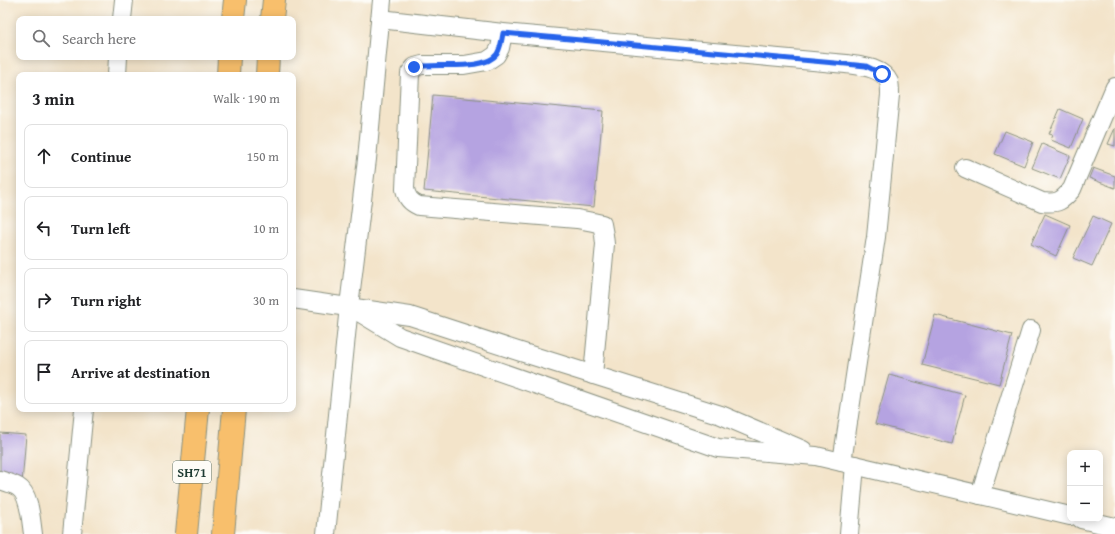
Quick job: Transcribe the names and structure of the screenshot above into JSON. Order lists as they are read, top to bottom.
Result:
{
  "streets": {
    "main road": ["SH71"]
  },
  "page": {
    "search": "Search here",
    "heading": ["3 min", "Walk · 190 m"],
    "list": [
      ["Continue", "150 m"],
      ["Turn left", "10 m"],
      ["Turn right", "30 m"],
      "Arrive at destination"
    ],
    "map_buttons": ["+", "−"]
  }
}
